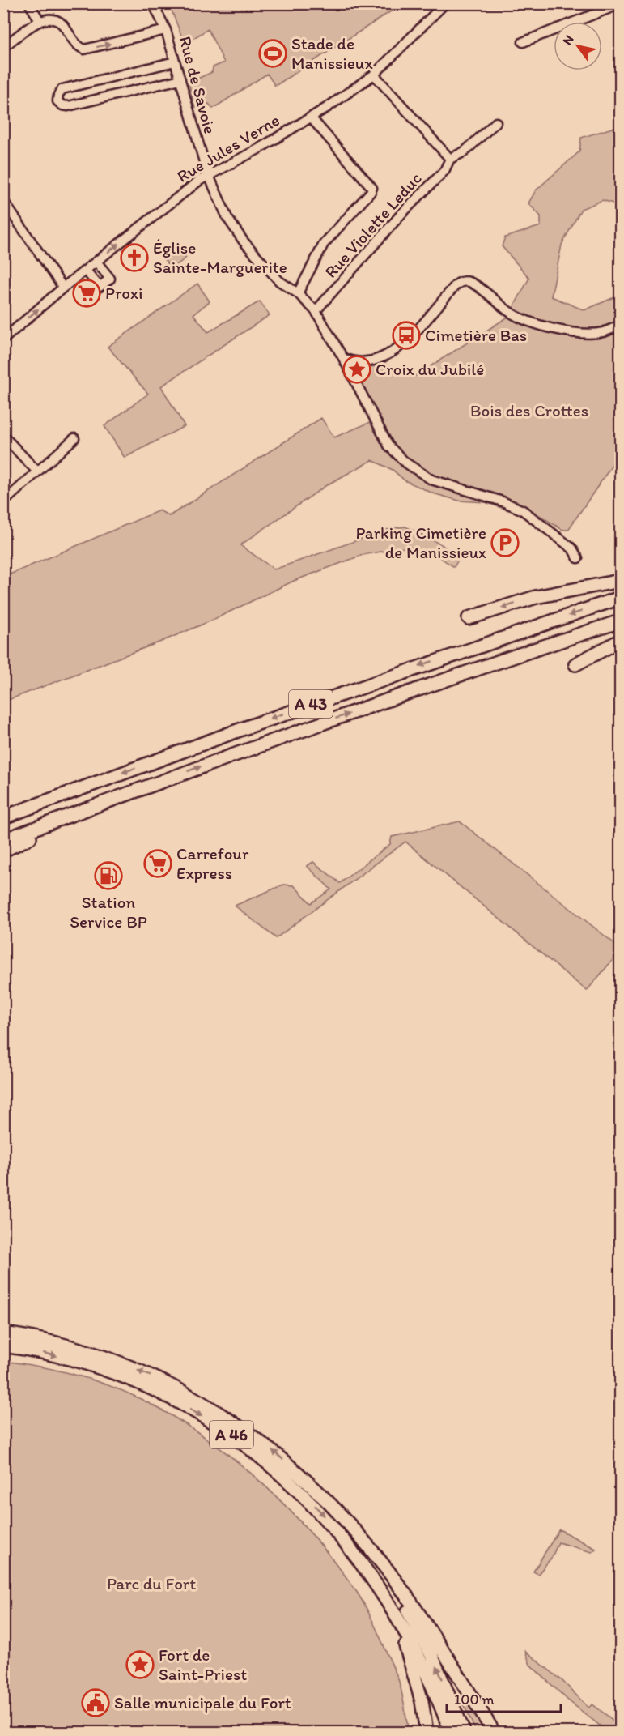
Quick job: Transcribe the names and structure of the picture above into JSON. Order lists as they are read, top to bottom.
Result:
{
  "streets": {
    "highway": ["A 43", "A 46"],
    "street": ["Rue de Savoie", "Rue Jules Verne", "Rue Violette Leduc"]
  },
  "crossings": [
    ["Rue de Savoie", "Rue Jules Verne"],
    ["Rue de Savoie", "Rue Violette Leduc"]
  ],
  "one_way": ["Rue Jules Verne"],
  "parks": ["Bois des Crottes", "Parc du Fort"],
  "places": {
    "sports": ["Stade de Manissieux"],
    "church": ["Église Sainte-Marguerite"],
    "supermarket": ["Proxi", "Carrefour Express"],
    "bus stop": ["Cimetière Bas"],
    "place": ["Croix du Jubilé", "Fort de Saint-Priest"],
    "parking": ["Parking Cimetière de Manissieux"],
    "fuel station": ["Station Service BP"],
    "public building": ["Salle municipale du Fort"]
  },
  "scale_bar": "100 m",
  "north": "top left"
}
